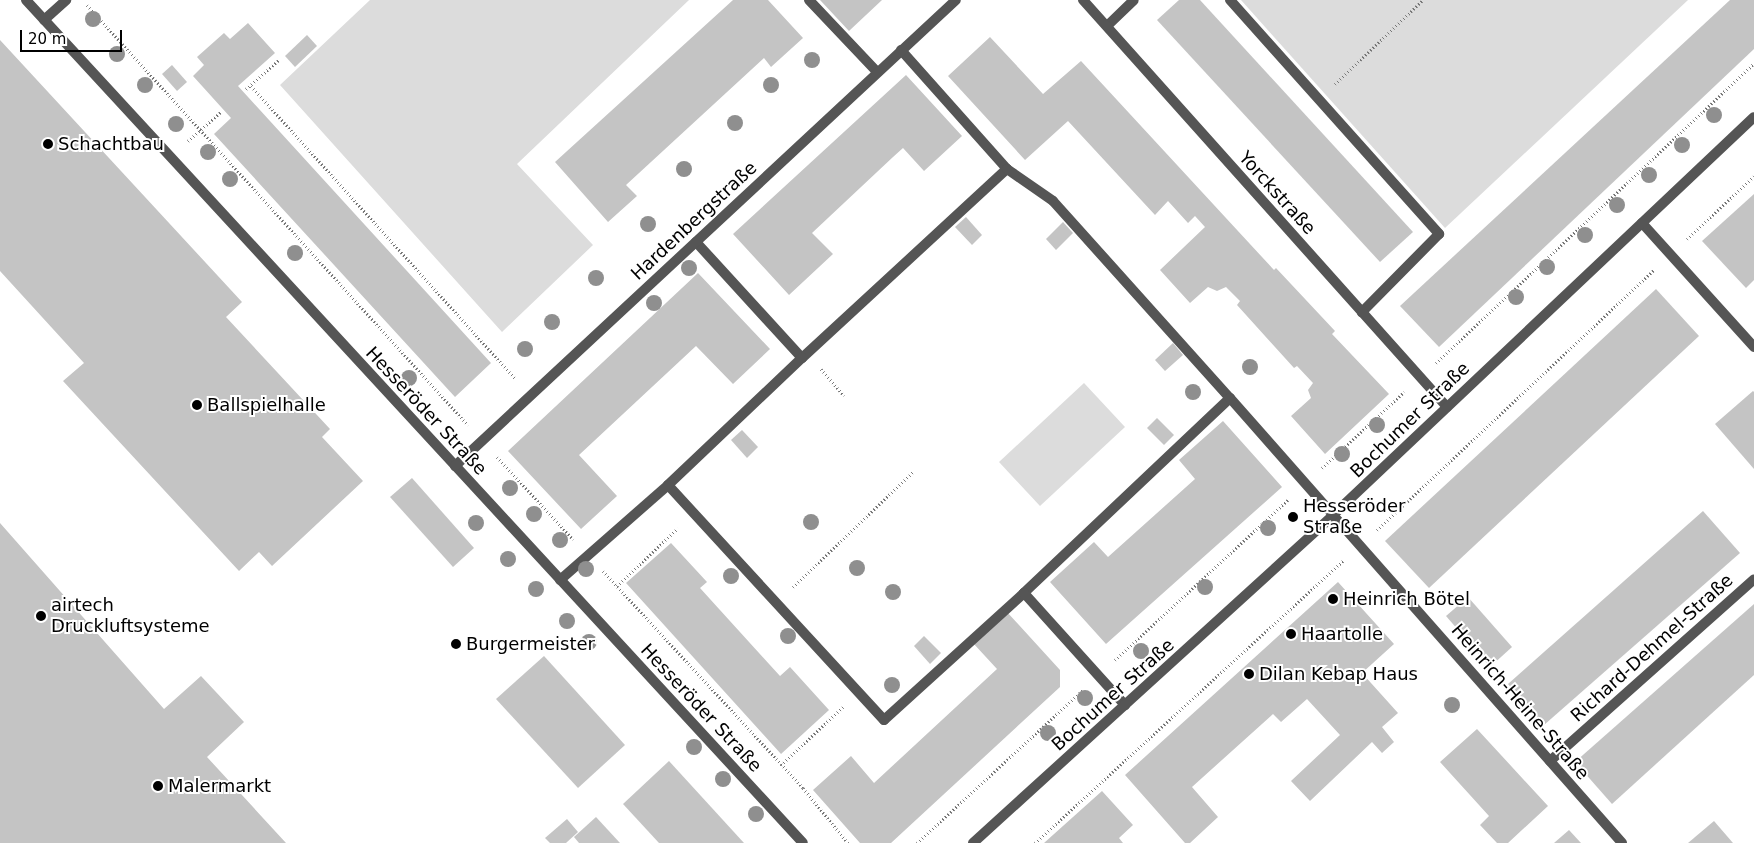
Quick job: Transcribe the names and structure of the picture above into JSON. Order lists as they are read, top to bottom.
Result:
{
  "streets": {
    "street": [
      "Yorckstraße",
      "Hardenbergstraße",
      "Hesseröder Straße",
      "Bochumer Straße",
      "Richard-Dehmel-Straße",
      "Heinrich-Heine-Straße"
    ]
  },
  "crossings": [
    ["Yorckstraße", "Bochumer Straße"],
    ["Hardenbergstraße", "Hesseröder Straße"],
    ["Hardenbergstraße", "Heinrich-Heine-Straße"],
    ["Bochumer Straße", "Heinrich-Heine-Straße"],
    ["Richard-Dehmel-Straße", "Heinrich-Heine-Straße"]
  ],
  "places": [
    "Schachtbau",
    "Ballspielhalle",
    "Hesseröder Straße",
    "Heinrich Bötel",
    "airtech Druckluftsysteme",
    "Haartolle",
    "Burgermeister",
    "Dilan Kebap Haus",
    "Malermarkt"
  ],
  "scale_bar": "20 m"
}
